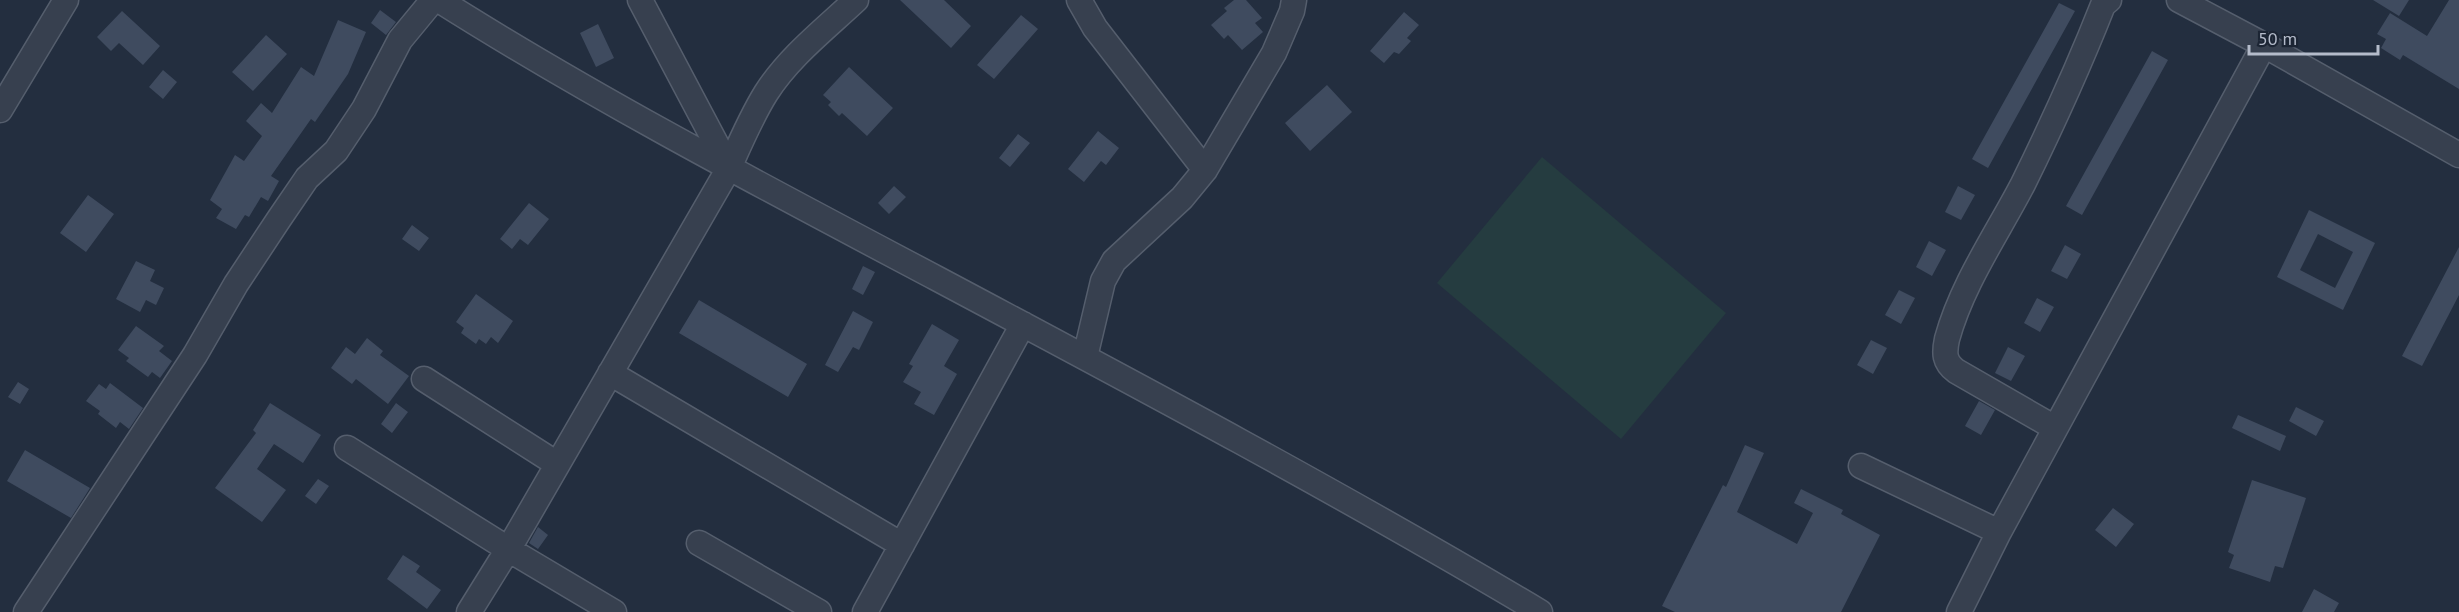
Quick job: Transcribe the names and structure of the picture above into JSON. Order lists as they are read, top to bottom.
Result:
{
  "scale_bar": "50 m"
}
